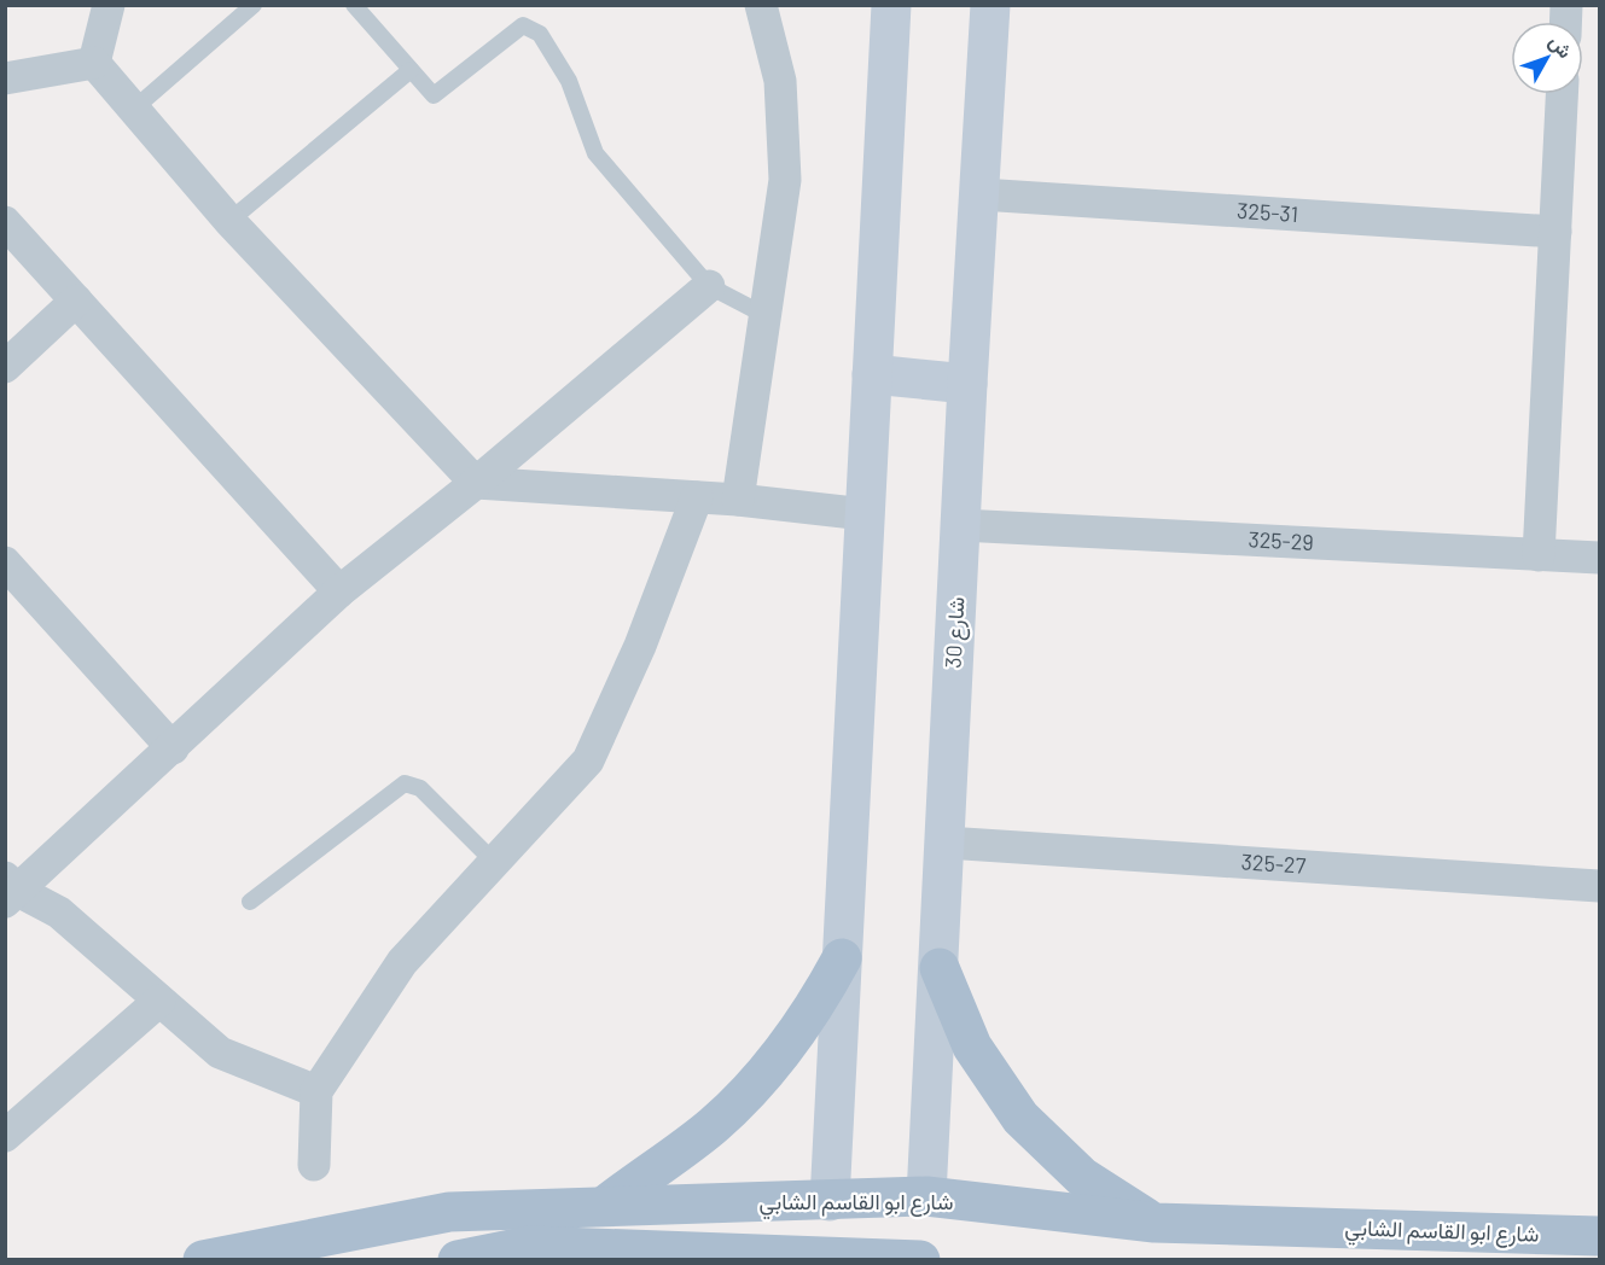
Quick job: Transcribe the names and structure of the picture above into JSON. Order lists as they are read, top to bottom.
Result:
{
  "streets": {
    "main road": ["شارع 30", "شارع ابو القاسم الشابي"],
    "street": ["325-31", "325-29", "325-27"]
  },
  "crossings": [
    ["325-31", "شارع 30"],
    ["325-29", "شارع 30"],
    ["شارع 30", "325-27"],
    ["شارع 30", "شارع ابو القاسم الشابي"]
  ],
  "north": "top right"
}
